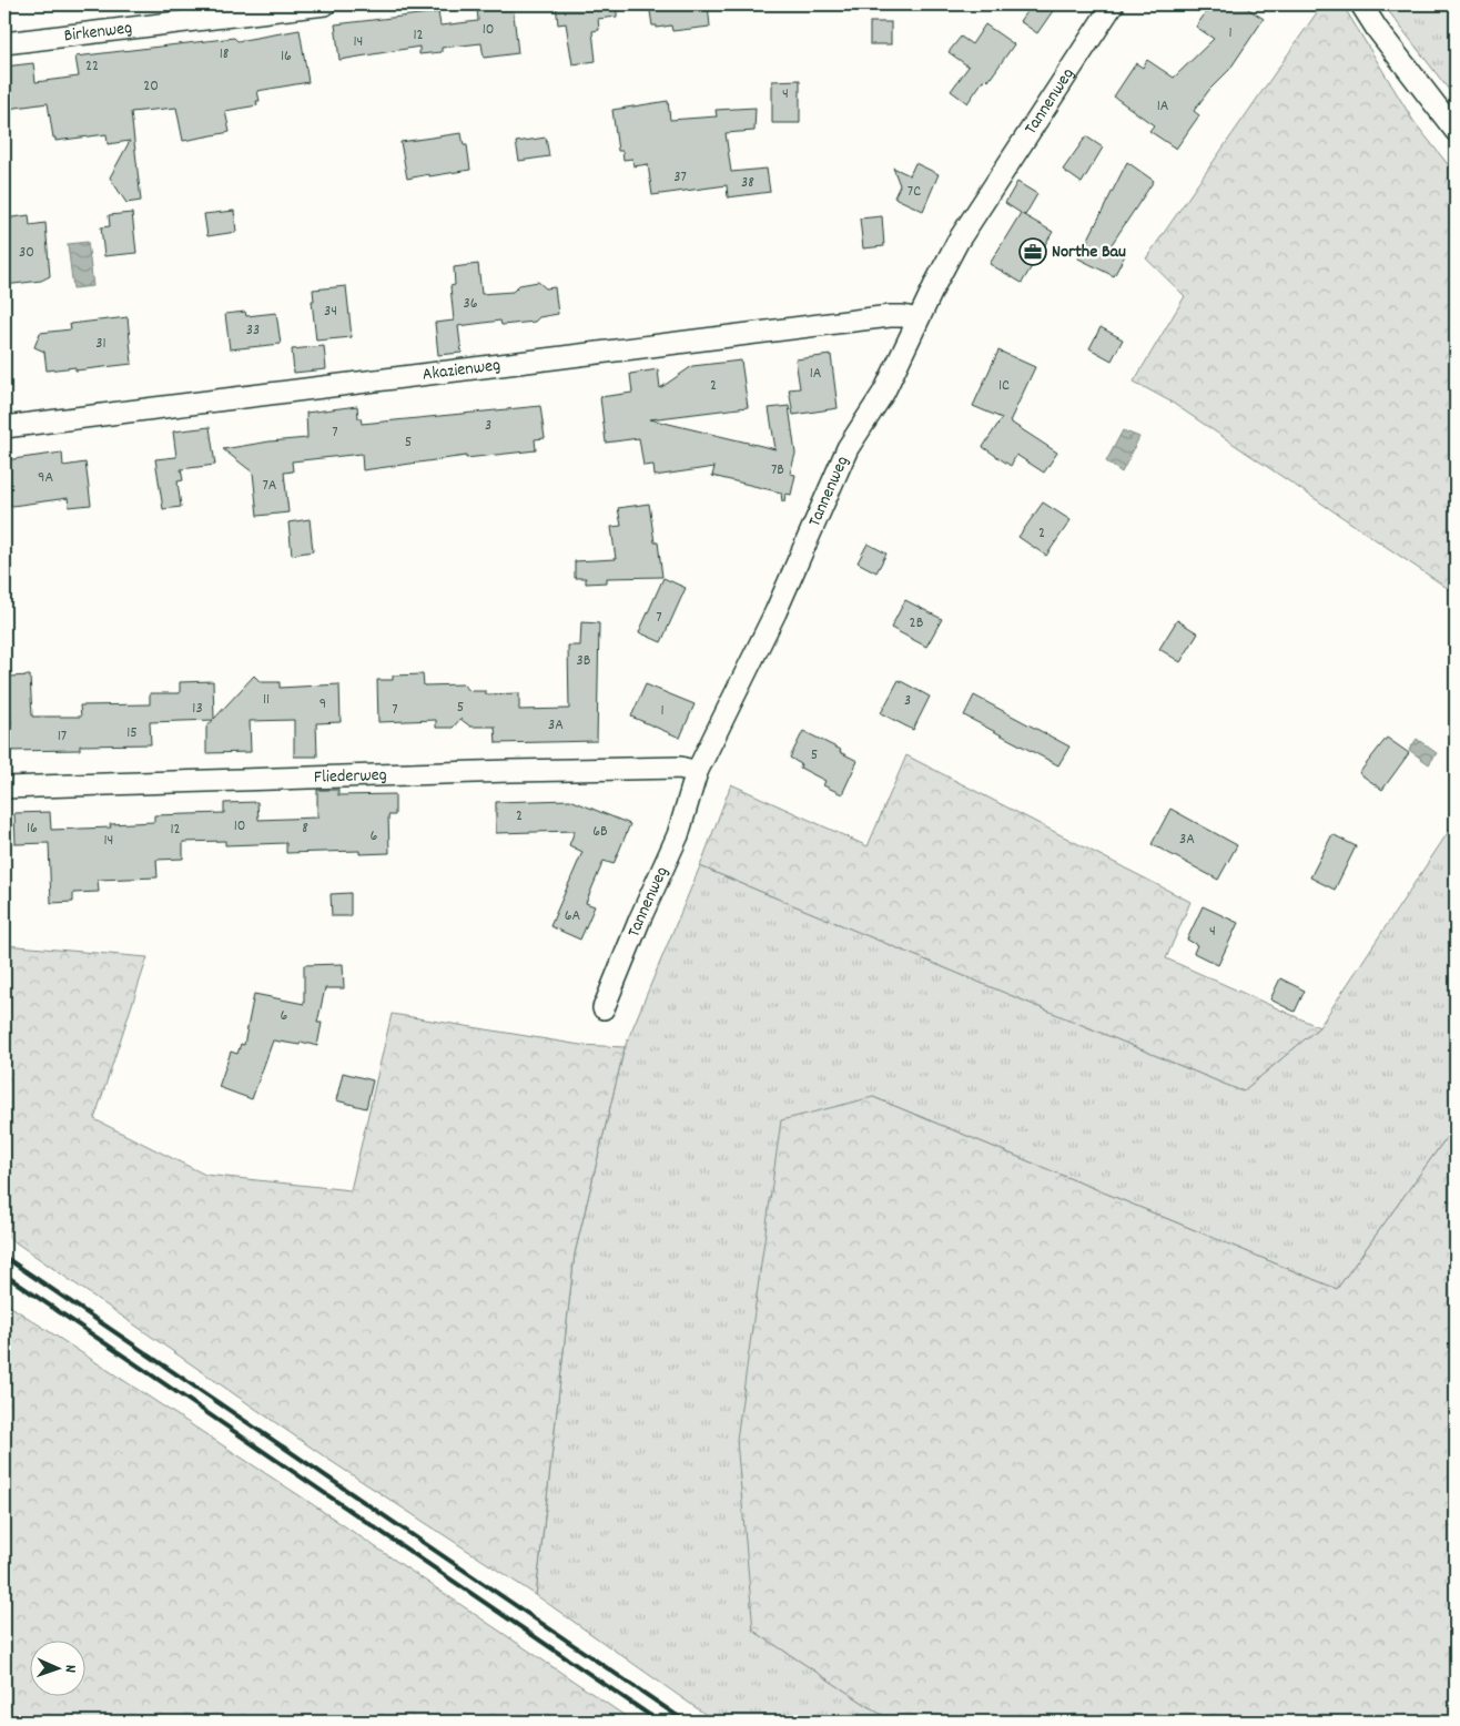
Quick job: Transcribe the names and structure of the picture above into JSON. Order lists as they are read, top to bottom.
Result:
{
  "streets": {
    "street": [
      "Birkenweg",
      "Tannenweg",
      "Akazienweg",
      "Fliederweg"
    ]
  },
  "crossings": [
    ["Tannenweg", "Akazienweg"],
    ["Tannenweg", "Fliederweg"]
  ],
  "places": {
    "office": ["Northe Bau"]
  },
  "house_numbers": [
    "10",
    "1",
    "12",
    "14",
    "18",
    "16",
    "22",
    "20",
    "4",
    "1A",
    "37",
    "38",
    "7C",
    "30",
    "36",
    "34",
    "33",
    "31",
    "1A",
    "2",
    "1C",
    "3",
    "7",
    "5",
    "7B",
    "9A",
    "7A",
    "2",
    "7",
    "2B",
    "3B",
    "11",
    "3",
    "9",
    "5",
    "13",
    "7",
    "1",
    "3A",
    "15",
    "17",
    "5",
    "2",
    "10",
    "16",
    "8",
    "12",
    "6B",
    "6",
    "3A",
    "14",
    "6A",
    "4",
    "6"
  ],
  "north": "right"
}
